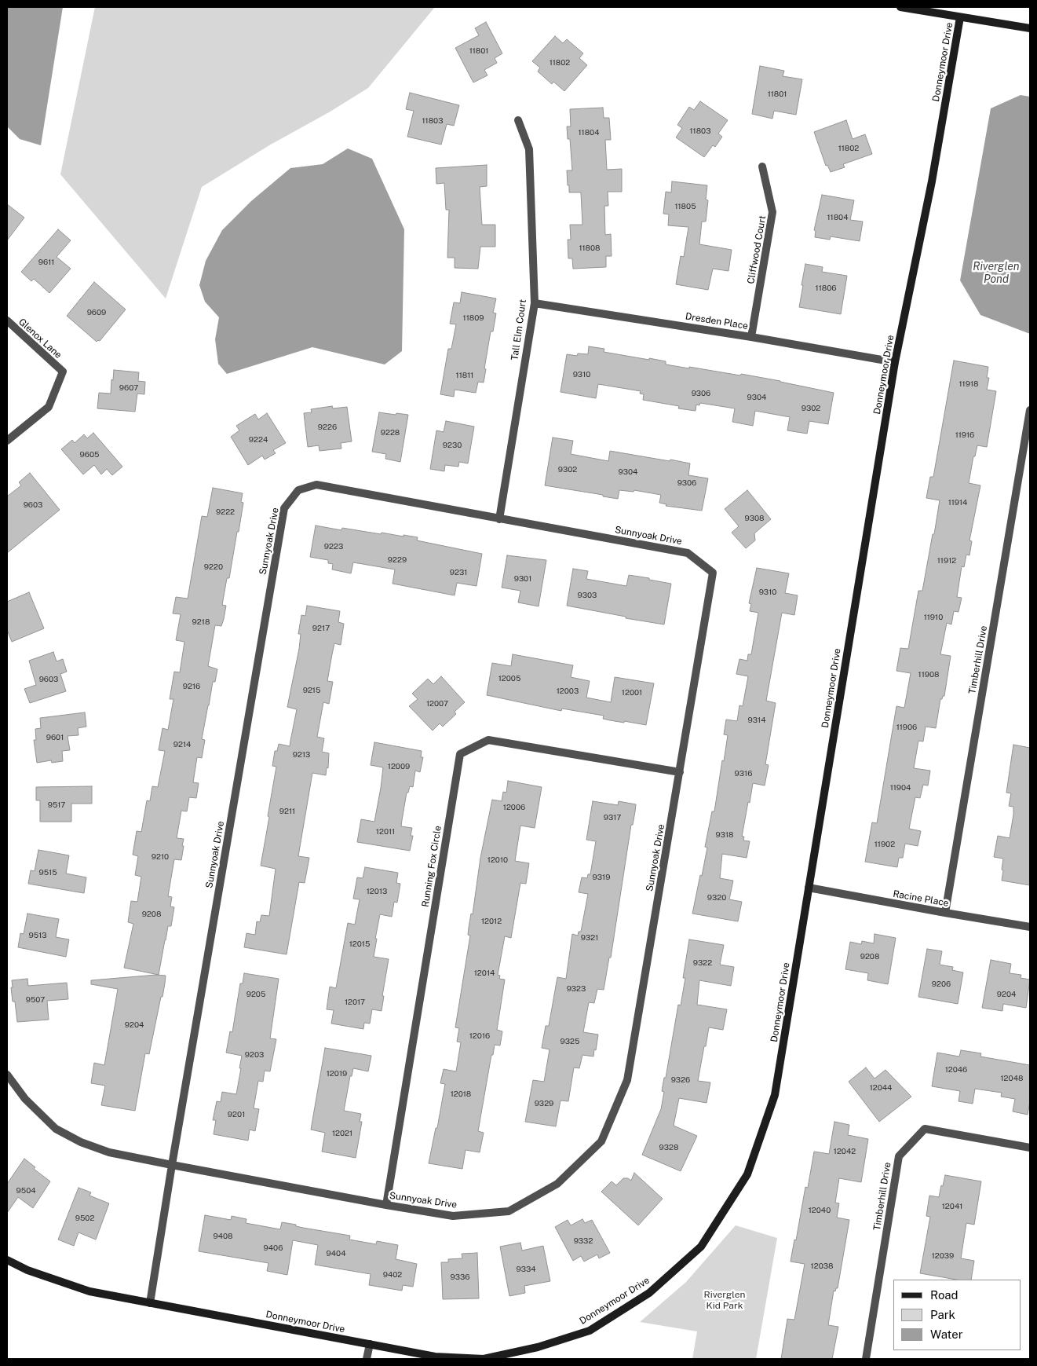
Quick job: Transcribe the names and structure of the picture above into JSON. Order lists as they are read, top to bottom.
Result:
{
  "streets": {
    "street": [
      "Donneymoor Drive",
      "Cliffwood Court",
      "Dresden Place",
      "Tall Elm Court",
      "Glenox Lane",
      "Sunnyoak Drive",
      "Timberhill Drive",
      "Running Fox Circle",
      "Racine Place"
    ]
  },
  "crossings": [
    ["Donneymoor Drive", "Dresden Place"],
    ["Donneymoor Drive", "Sunnyoak Drive"],
    ["Donneymoor Drive", "Racine Place"],
    ["Cliffwood Court", "Dresden Place"],
    ["Dresden Place", "Tall Elm Court"],
    ["Tall Elm Court", "Sunnyoak Drive"],
    ["Sunnyoak Drive", "Running Fox Circle"],
    ["Timberhill Drive", "Racine Place"]
  ],
  "water": ["Riverglen Pond"],
  "parks": ["Riverglen Kid Park"],
  "house_numbers": [
    "11801",
    "11802",
    "11801",
    "11803",
    "11803",
    "11804",
    "11802",
    "11805",
    "11804",
    "11808",
    "9611",
    "11806",
    "9609",
    "11809",
    "9310",
    "11811",
    "11918",
    "9607",
    "9306",
    "9304",
    "9302",
    "9226",
    "9228",
    "11916",
    "9224",
    "9230",
    "9605",
    "9302",
    "9304",
    "9306",
    "11914",
    "9603",
    "9222",
    "9308",
    "9223",
    "9229",
    "11912",
    "9220",
    "9231",
    "9301",
    "9310",
    "9303",
    "11910",
    "9218",
    "9217",
    "11908",
    "12005",
    "9603",
    "9216",
    "9215",
    "12003",
    "12001",
    "12007",
    "9314",
    "11906",
    "9601",
    "9214",
    "9213",
    "12009",
    "9316",
    "11904",
    "9517",
    "12006",
    "9211",
    "9317",
    "12011",
    "9318",
    "11902",
    "9210",
    "12010",
    "9515",
    "9319",
    "12013",
    "9320",
    "9208",
    "12012",
    "9513",
    "9321",
    "12015",
    "9208",
    "9322",
    "12014",
    "9206",
    "9323",
    "9205",
    "9204",
    "9507",
    "12017",
    "9204",
    "12016",
    "9325",
    "9203",
    "12046",
    "12019",
    "12048",
    "9326",
    "12044",
    "12018",
    "9329",
    "9201",
    "12021",
    "9328",
    "12042",
    "9504",
    "12041",
    "12040",
    "9502",
    "9408",
    "9332",
    "9406",
    "9404",
    "12039",
    "12038",
    "9334",
    "9402",
    "9336"
  ],
  "legend": ["Road", "Park", "Water"]
}
